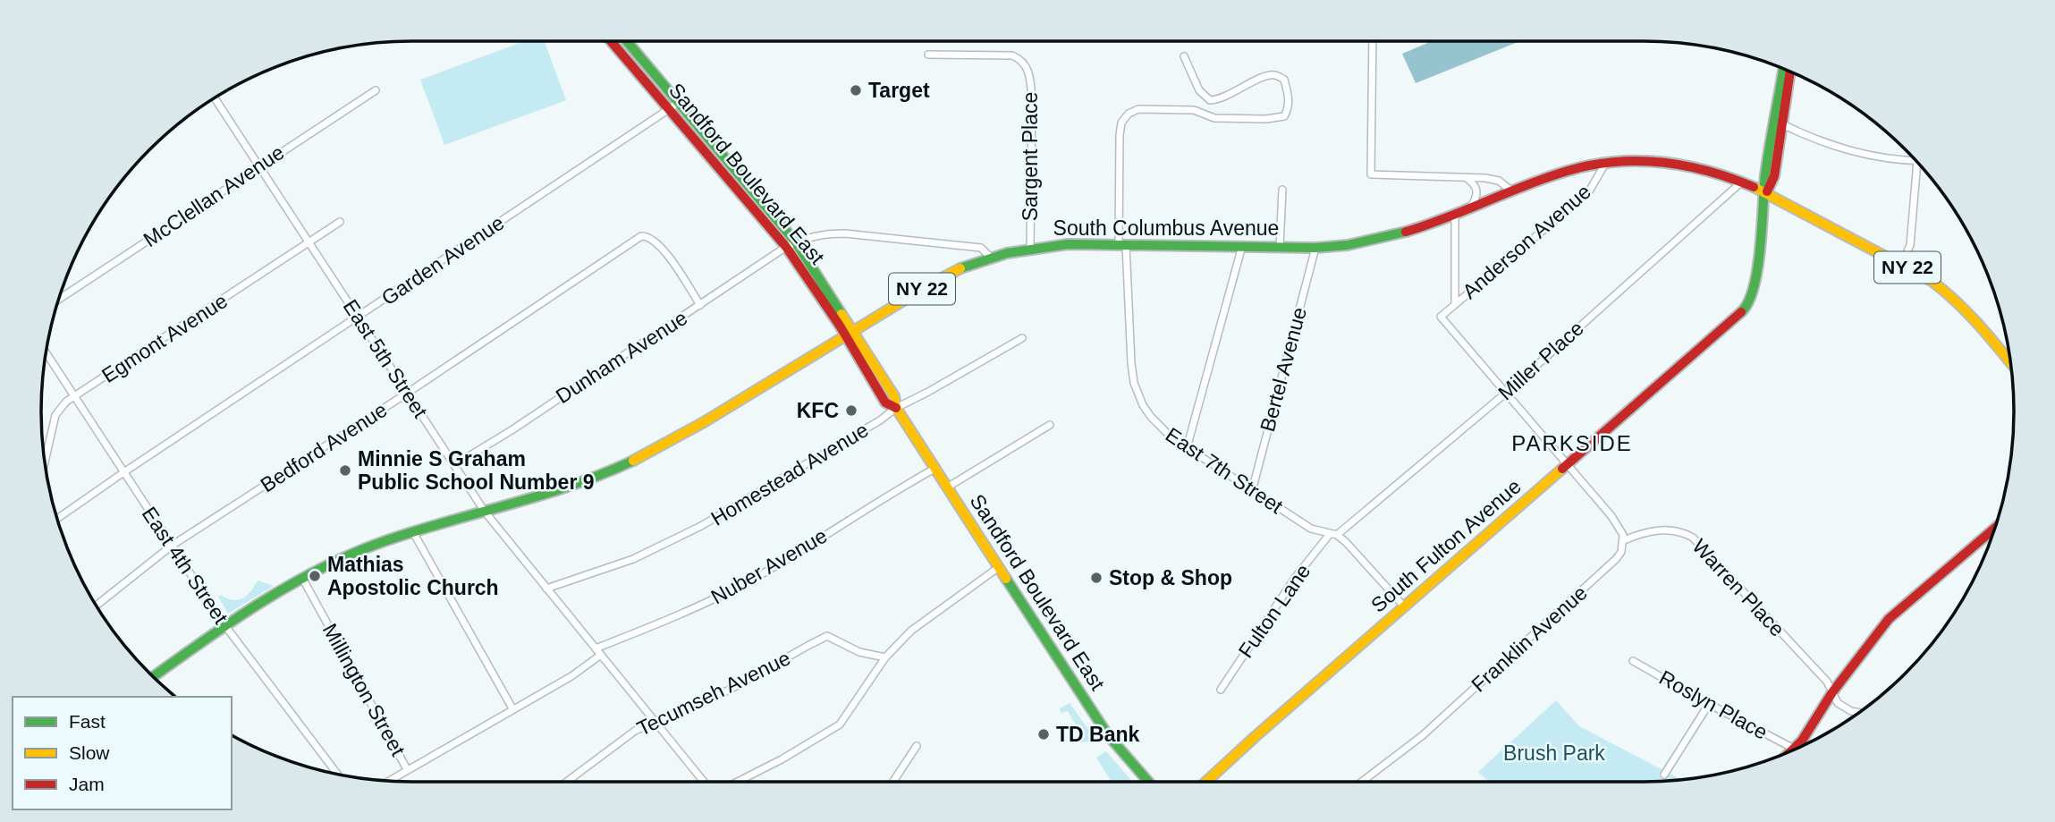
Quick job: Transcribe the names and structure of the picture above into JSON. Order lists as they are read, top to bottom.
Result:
{
  "streets": {
    "main road": [
      "Sandford Boulevard East",
      "South Columbus Avenue",
      "NY 22",
      "South Fulton Avenue"
    ],
    "street": [
      "Sargent Place",
      "McClellan Avenue",
      "Anderson Avenue",
      "Garden Avenue",
      "Egmont Avenue",
      "Dunham Avenue",
      "East 5th Street",
      "Miller Place",
      "Bertel Avenue",
      "Bedford Avenue",
      "East 7th Street",
      "Homestead Avenue",
      "East 4th Street",
      "Nuber Avenue",
      "Warren Place",
      "Fulton Lane",
      "Franklin Avenue",
      "Millington Street",
      "Tecumseh Avenue",
      "Roslyn Place"
    ]
  },
  "crossings": [
    ["Sargent Place", "South Columbus Avenue"],
    ["Sandford Boulevard East", "South Columbus Avenue"],
    ["Sandford Boulevard East", "Garden Avenue"],
    ["Sandford Boulevard East", "Dunham Avenue"],
    ["Sandford Boulevard East", "Homestead Avenue"],
    ["Sandford Boulevard East", "Nuber Avenue"],
    ["McClellan Avenue", "East 5th Street"],
    ["South Columbus Avenue", "Anderson Avenue"],
    ["South Columbus Avenue", "Dunham Avenue"],
    ["South Columbus Avenue", "East 5th Street"],
    ["South Columbus Avenue", "Miller Place"],
    ["South Columbus Avenue", "Bertel Avenue"],
    ["South Columbus Avenue", "East 7th Street"],
    ["South Columbus Avenue", "South Fulton Avenue"],
    ["South Columbus Avenue", "East 4th Street"],
    ["South Columbus Avenue", "Millington Street"],
    ["Anderson Avenue", "Miller Place"],
    ["Garden Avenue", "East 5th Street"],
    ["Garden Avenue", "East 4th Street"],
    ["Egmont Avenue", "East 5th Street"],
    ["Egmont Avenue", "East 4th Street"],
    ["Dunham Avenue", "East 5th Street"],
    ["Dunham Avenue", "Bedford Avenue"],
    ["East 5th Street", "Bedford Avenue"],
    ["East 5th Street", "Homestead Avenue"],
    ["East 5th Street", "Nuber Avenue"],
    ["East 5th Street", "Tecumseh Avenue"],
    ["Miller Place", "East 7th Street"],
    ["Miller Place", "Fulton Lane"],
    ["Bertel Avenue", "East 7th Street"],
    ["Bedford Avenue", "East 4th Street"],
    ["East 7th Street", "South Fulton Avenue"],
    ["East 7th Street", "Fulton Lane"],
    ["Warren Place", "Franklin Avenue"]
  ],
  "districts": ["PARKSIDE"],
  "parks": ["Brush Park"],
  "places": [
    "Target",
    "KFC",
    "Minnie S Graham Public School Number 9",
    "Mathias Apostolic Church",
    "Stop & Shop",
    "TD Bank"
  ],
  "legend": ["Fast", "Slow", "Jam"]
}
